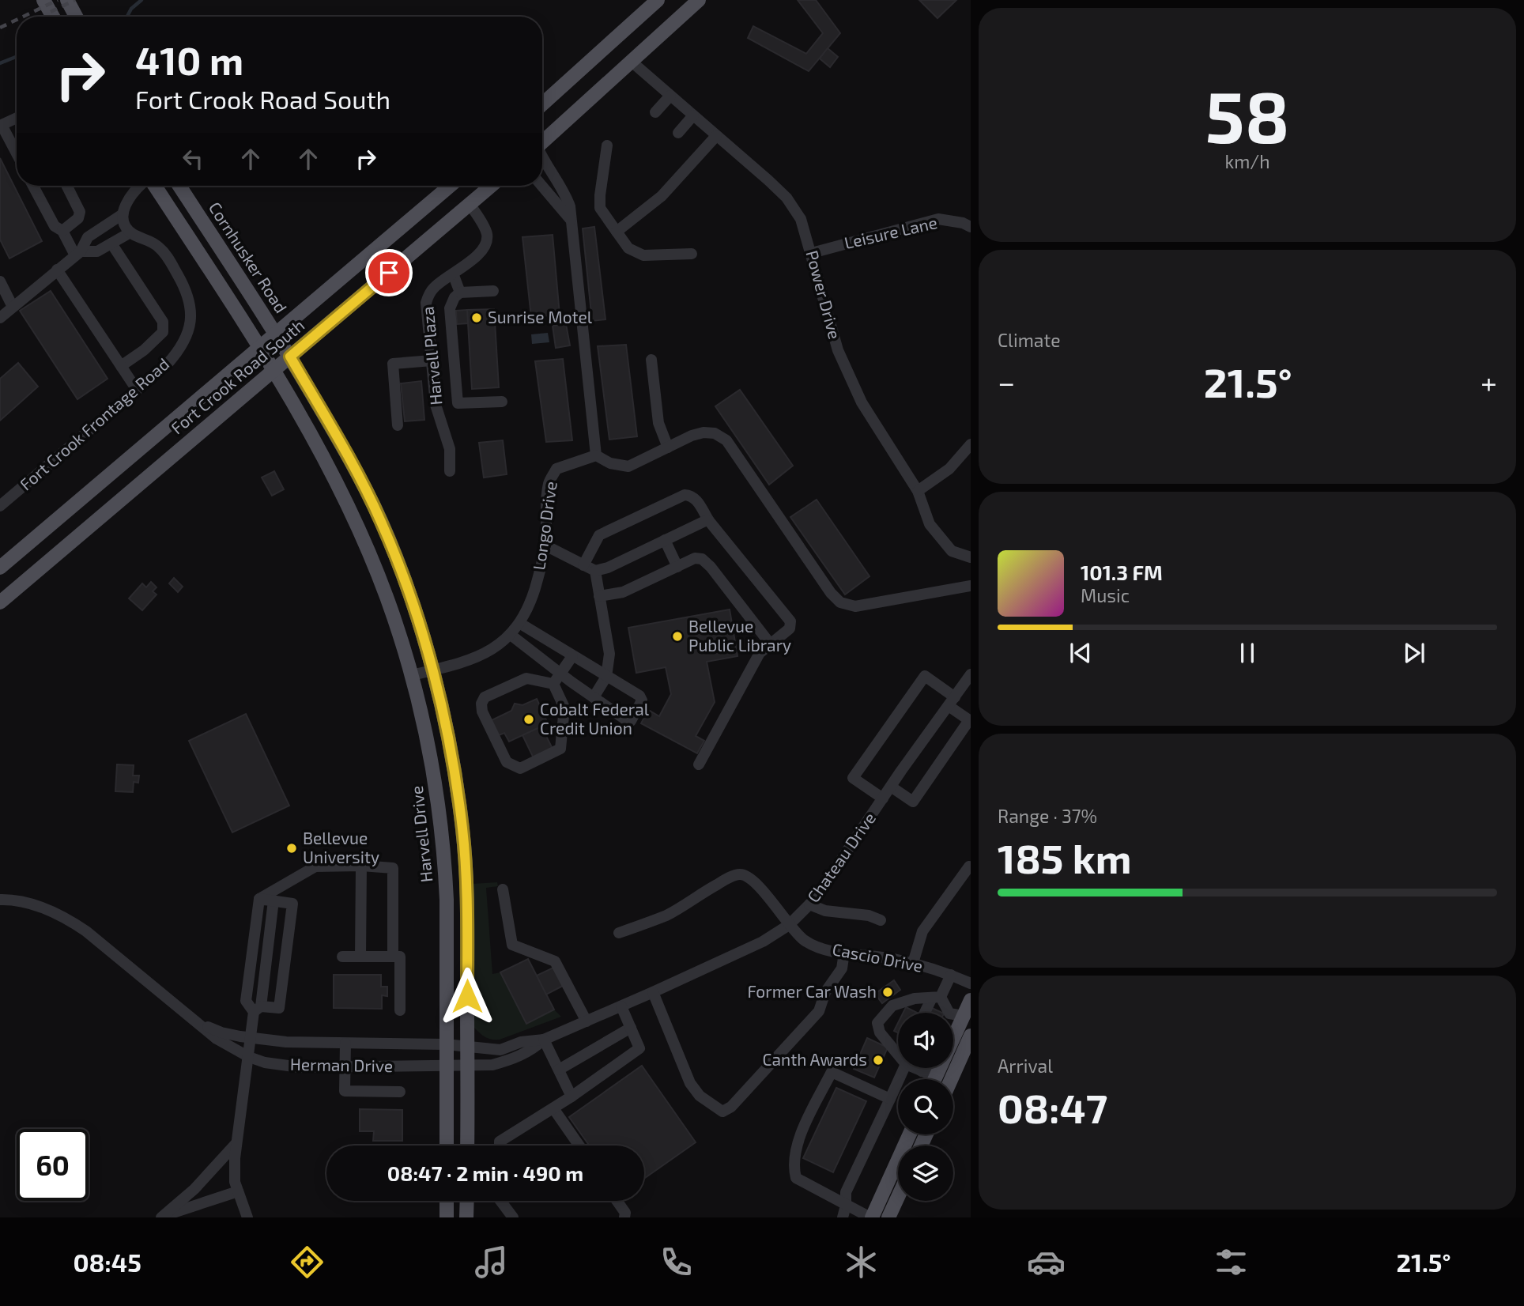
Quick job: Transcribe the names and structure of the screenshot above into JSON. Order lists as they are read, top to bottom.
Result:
{
  "streets": {
    "main road": ["Cornhusker Road", "Fort Crook Road South", "Harvell Drive"],
    "street": [
      "Leisure Lane",
      "Power Drive",
      "Harvell Plaza",
      "Fort Crook Frontage Road",
      "Longo Drive",
      "Chateau Drive",
      "Cascio Drive",
      "Herman Drive"
    ]
  },
  "crossings": [
    ["Leisure Lane", "Power Drive"],
    ["Cornhusker Road", "Fort Crook Road South"],
    ["Harvell Plaza", "Fort Crook Road South"],
    ["Fort Crook Road South", "Harvell Drive"],
    ["Longo Drive", "Harvell Drive"],
    ["Harvell Drive", "Herman Drive"],
    ["Chateau Drive", "Cascio Drive"],
    ["Chateau Drive", "Herman Drive"]
  ],
  "places": [
    "Sunrise Motel",
    "Bellevue Public Library",
    "Cobalt Federal Credit Union",
    "Bellevue University",
    "Former Car Wash",
    "Canth Awards"
  ],
  "page": {
    "tile": [
      ["58", "km/h"],
      "Climate",
      ["Range · 37%", "185 km"],
      ["Arrival", "08:47"]
    ],
    "turn": ["410 m", "Fort Crook Road South"],
    "heat": ["−", "21.5°", "+"],
    "song": ["101.3 FM", "Music"],
    "limit": "60",
    "trip": "08:47 · 2 min · 490 m",
    "tabs": ["08:45", "21.5°"]
  }
}
